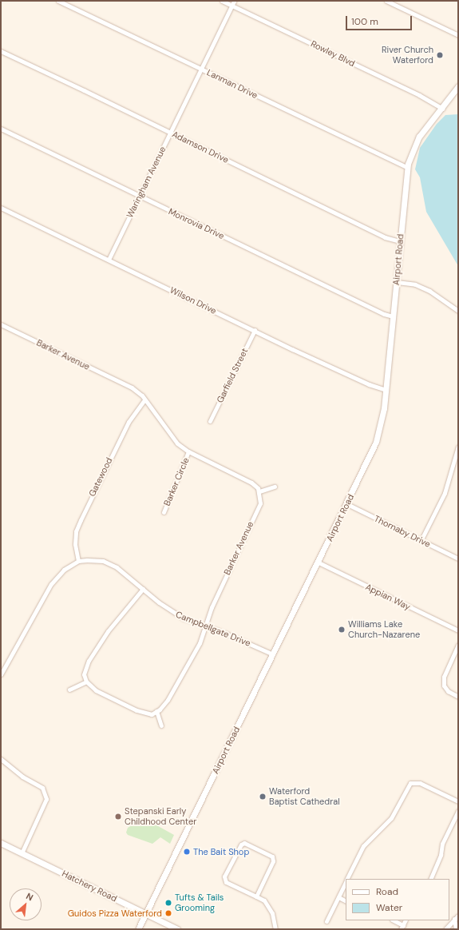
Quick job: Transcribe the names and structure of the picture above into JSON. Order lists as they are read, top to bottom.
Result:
{
  "streets": {
    "street": [
      "Rowley Blvd",
      "Lanman Drive",
      "Adamson Drive",
      "Waringham Avenue",
      "Monrovia Drive",
      "Airport Road",
      "Wilson Drive",
      "Barker Avenue",
      "Garfield Street",
      "Gatewood",
      "Barker Circle",
      "Thornaby Drive",
      "Appian Way",
      "Campbellgate Drive",
      "Hatchery Road"
    ]
  },
  "crossings": [
    ["Rowley Blvd", "Waringham Avenue"],
    ["Rowley Blvd", "Airport Road"],
    ["Lanman Drive", "Waringham Avenue"],
    ["Lanman Drive", "Airport Road"],
    ["Adamson Drive", "Waringham Avenue"],
    ["Adamson Drive", "Airport Road"],
    ["Waringham Avenue", "Monrovia Drive"],
    ["Waringham Avenue", "Wilson Drive"],
    ["Monrovia Drive", "Airport Road"],
    ["Airport Road", "Wilson Drive"],
    ["Airport Road", "Thornaby Drive"],
    ["Airport Road", "Appian Way"],
    ["Airport Road", "Campbellgate Drive"],
    ["Airport Road", "Hatchery Road"],
    ["Wilson Drive", "Garfield Street"],
    ["Barker Avenue", "Gatewood"],
    ["Barker Avenue", "Barker Circle"],
    ["Barker Avenue", "Campbellgate Drive"],
    ["Gatewood", "Campbellgate Drive"]
  ],
  "places": [
    "River Church Waterford",
    "Williams Lake Church-Nazarene",
    "Waterford Baptist Cathedral",
    "Stepanski Early Childhood Center",
    "The Bait Shop",
    "Tufts & Tails Grooming",
    "Guidos Pizza Waterford"
  ],
  "legend": ["Road", "Water"],
  "scale_bar": "100 m",
  "north": "top right"
}
